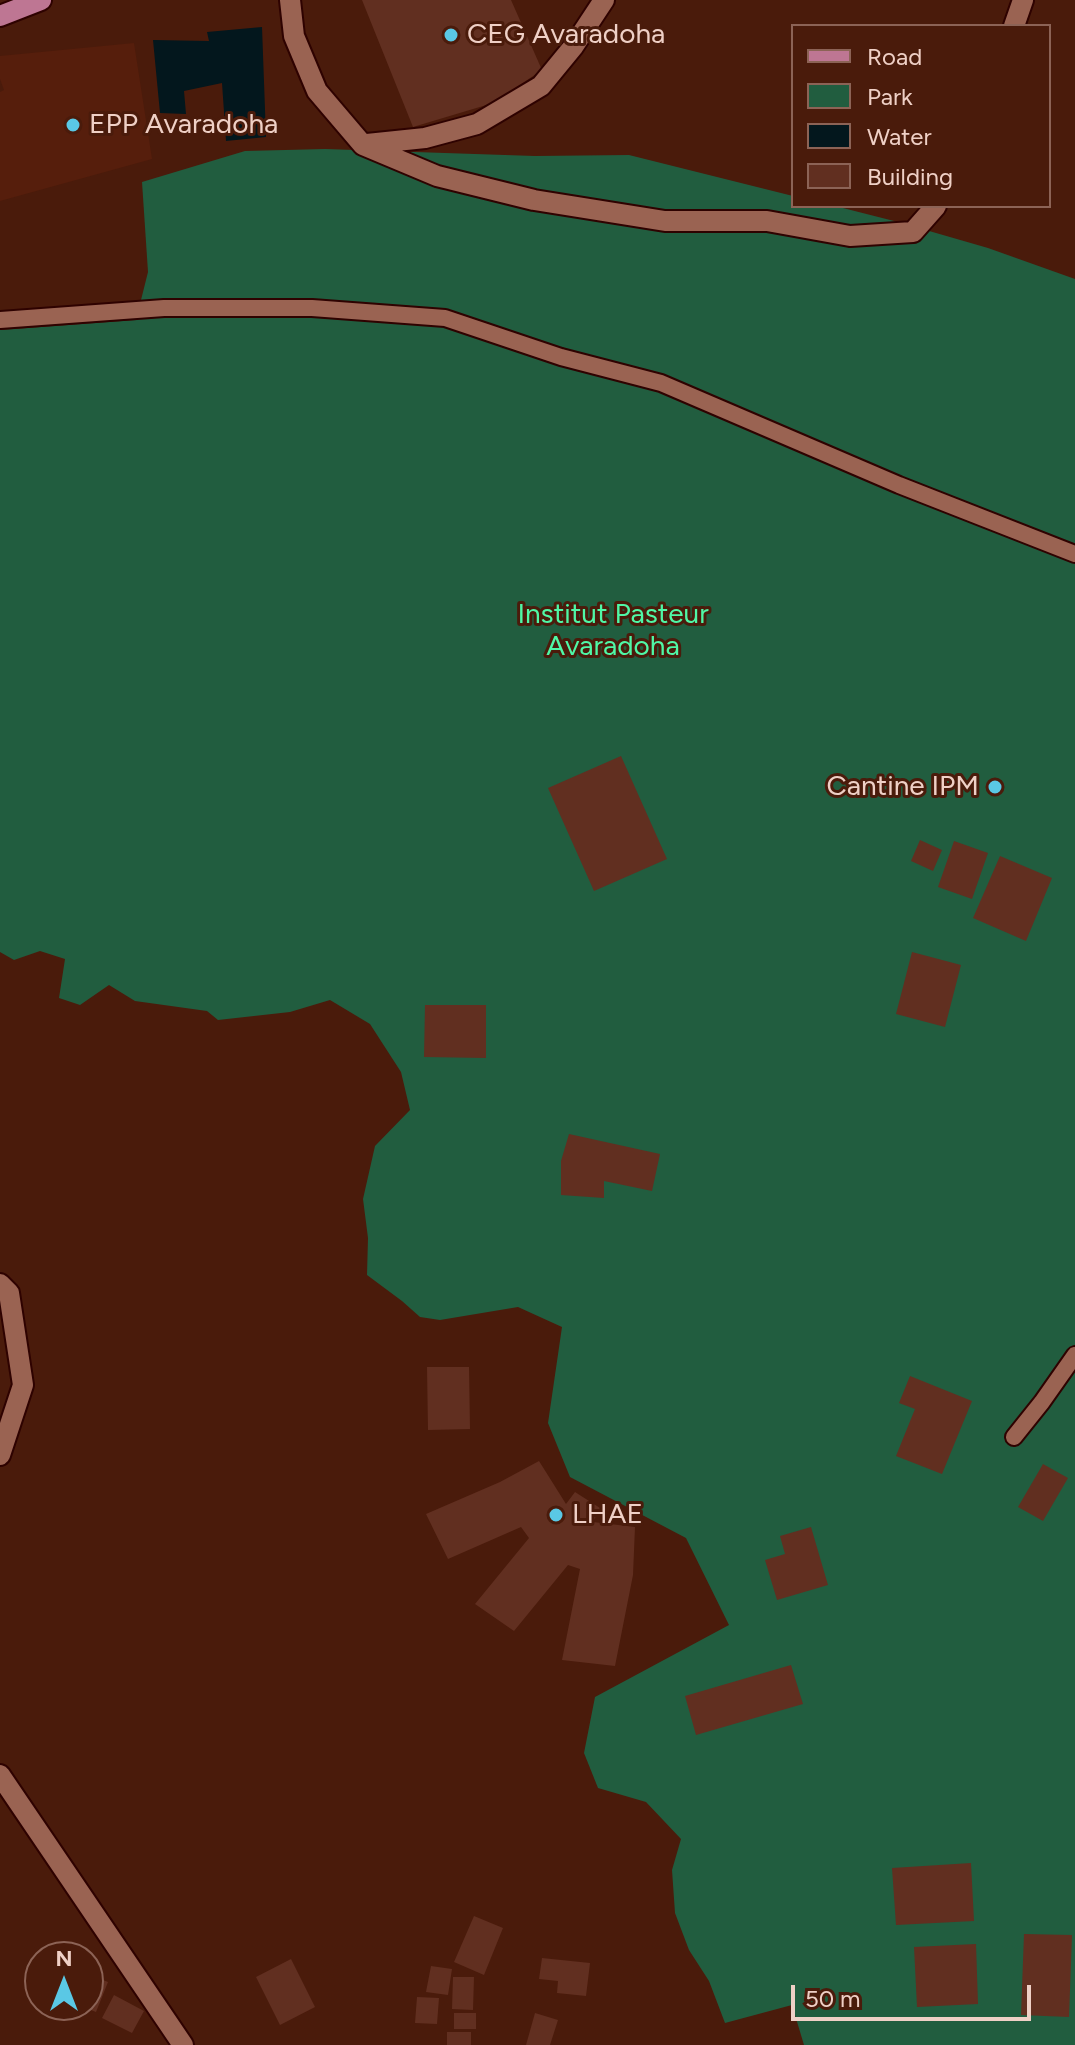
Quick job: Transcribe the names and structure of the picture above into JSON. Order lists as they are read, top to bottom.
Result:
{
  "parks": ["Institut Pasteur Avaradoha"],
  "places": [
    "CEG Avaradoha",
    "EPP Avaradoha",
    "Cantine IPM",
    "LHAE"
  ],
  "legend": [
    "Road",
    "Park",
    "Water",
    "Building"
  ],
  "scale_bar": "50 m",
  "north": "top"
}
